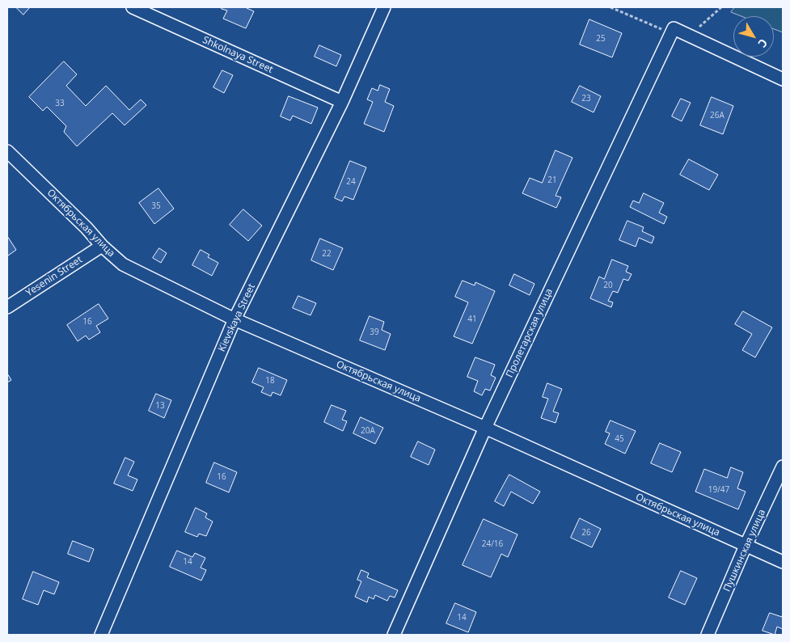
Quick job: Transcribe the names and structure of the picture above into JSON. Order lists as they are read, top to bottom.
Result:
{
  "streets": {
    "street": [
      "Shkolnaya Street",
      "Октябрьская улица",
      "Yesenin Street",
      "Kievskaya Street",
      "Пролетарская улица",
      "Пушкинская улица"
    ]
  },
  "crossings": [
    ["Shkolnaya Street", "Kievskaya Street"],
    ["Октябрьская улица", "Yesenin Street"],
    ["Октябрьская улица", "Kievskaya Street"],
    ["Октябрьская улица", "Пролетарская улица"],
    ["Октябрьская улица", "Пушкинская улица"]
  ],
  "house_numbers": [
    "25",
    "23",
    "33",
    "26А",
    "21",
    "24",
    "35",
    "22",
    "20",
    "41",
    "16",
    "39",
    "18",
    "13",
    "20А",
    "45",
    "16",
    "19/47",
    "26",
    "24/16",
    "14",
    "14"
  ],
  "north": "bottom right"
}
